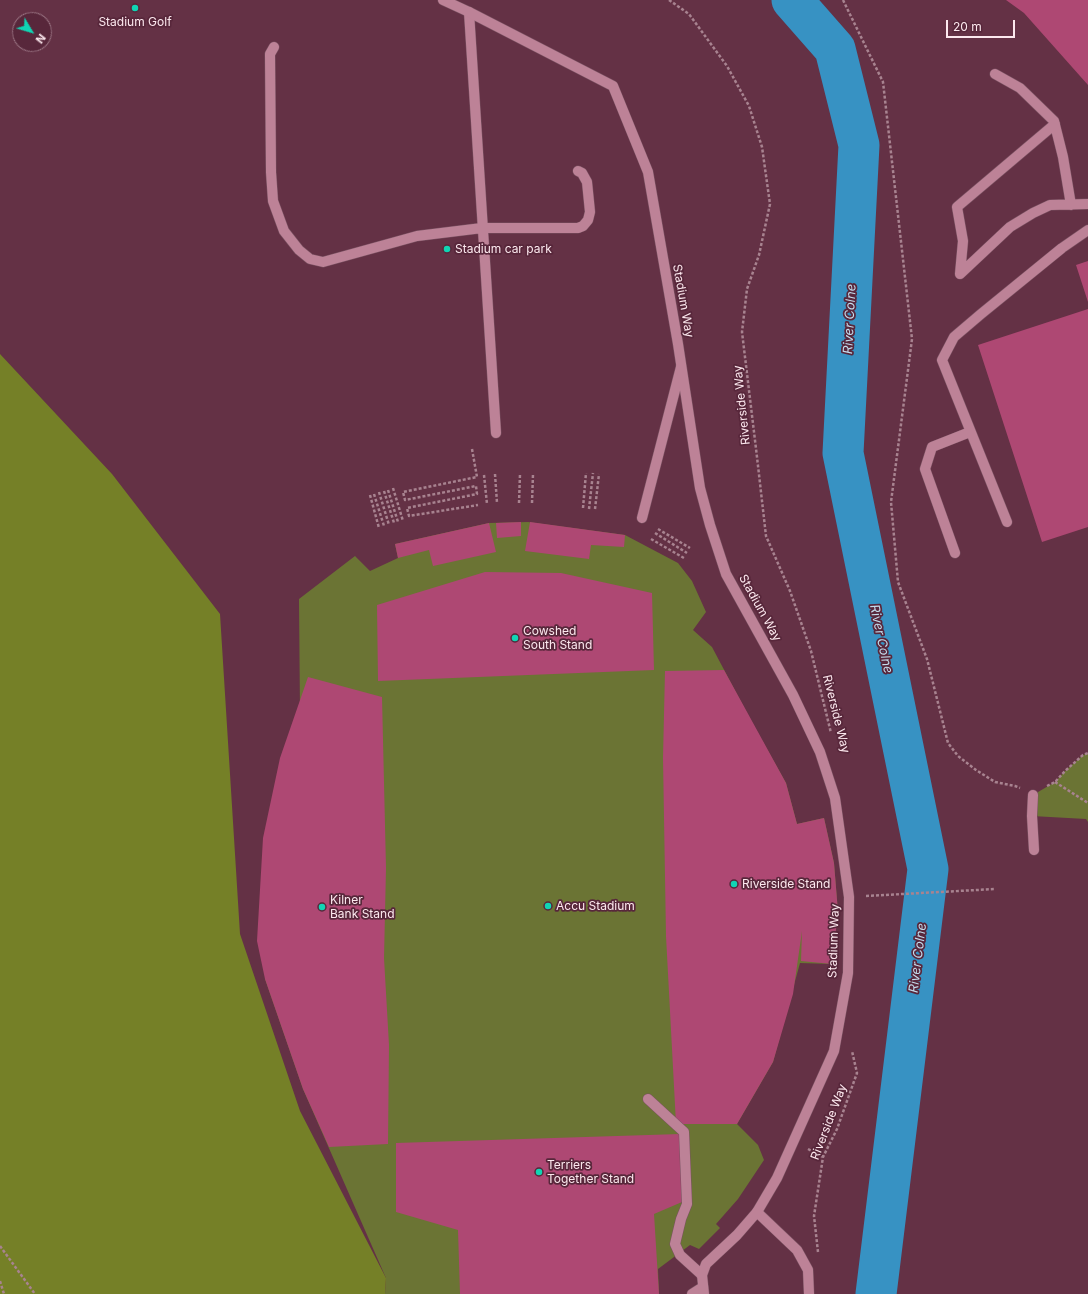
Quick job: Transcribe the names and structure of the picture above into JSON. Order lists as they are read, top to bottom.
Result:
{
  "streets": {
    "street": ["Stadium Way"],
    "path": ["Riverside Way"]
  },
  "water": ["River Colne"],
  "places": [
    "Stadium Golf",
    "Stadium car park",
    "Cowshed South Stand",
    "Riverside Stand",
    "Accu Stadium",
    "Kilner Bank Stand",
    "Terriers Together Stand"
  ],
  "scale_bar": "20 m",
  "north": "bottom right"
}
